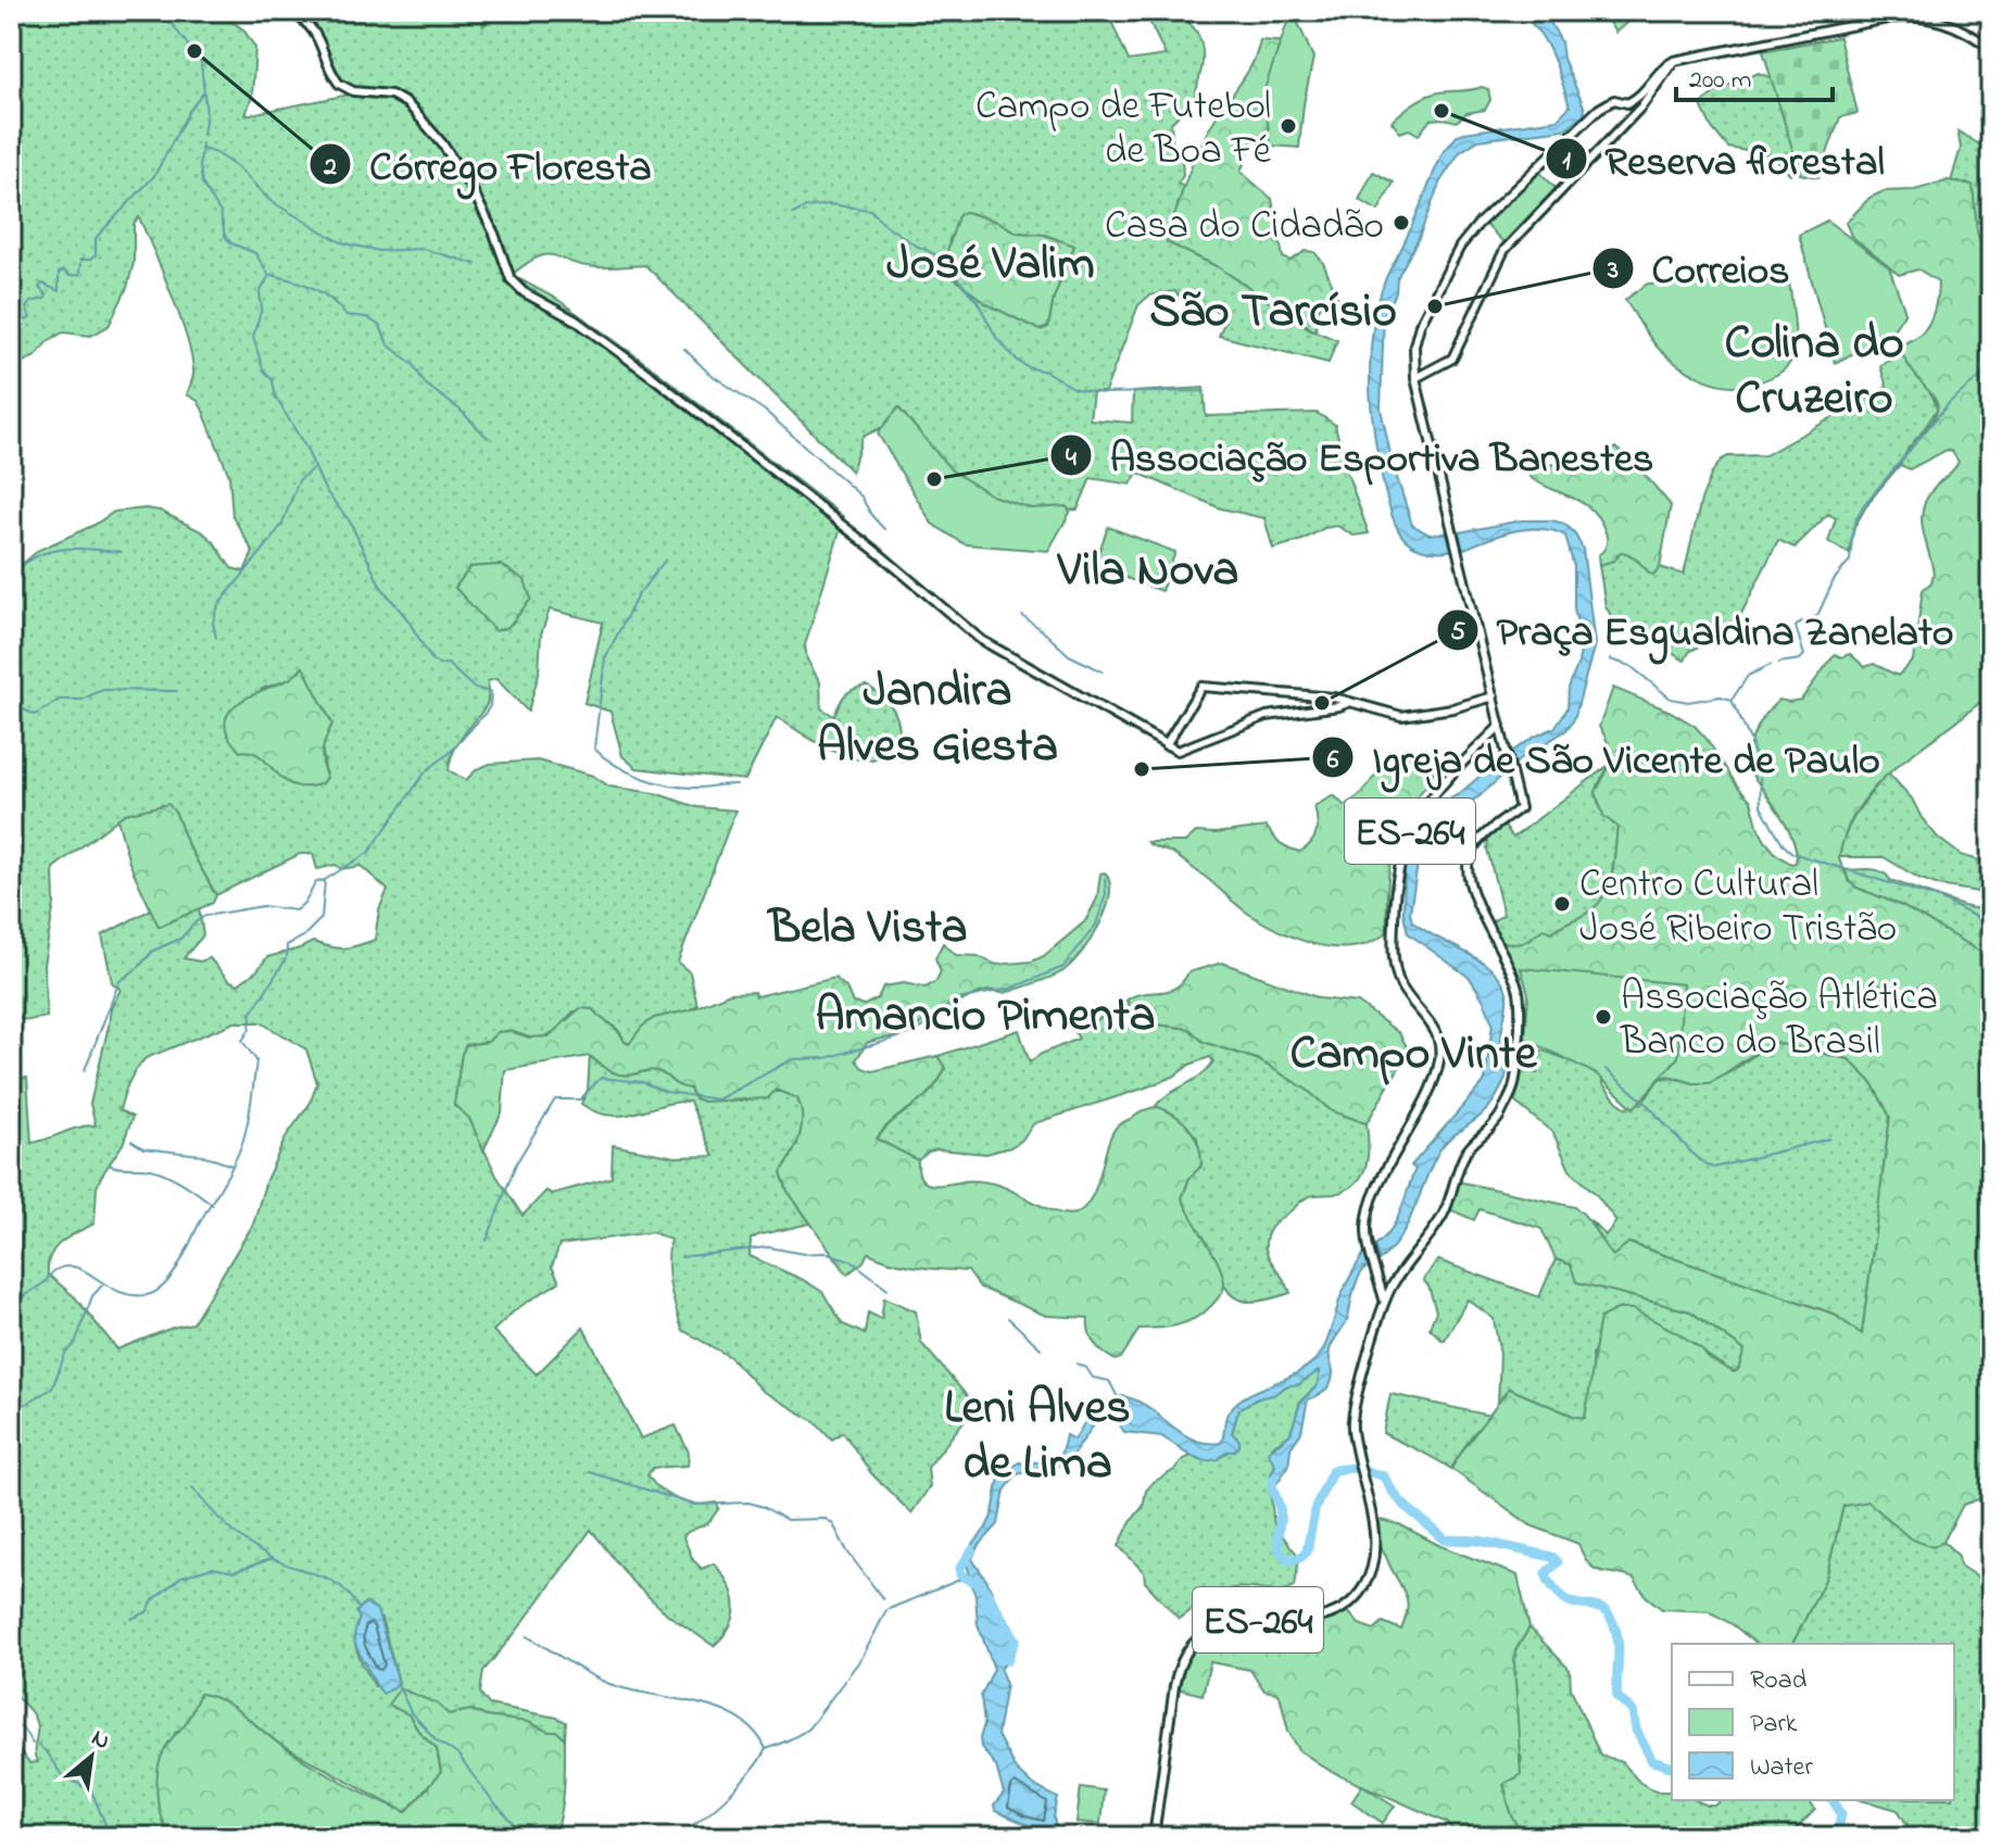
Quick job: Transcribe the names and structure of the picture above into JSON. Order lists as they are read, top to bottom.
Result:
{
  "streets": {
    "main road": ["ES-264"]
  },
  "districts": [
    "José Valim",
    "São Tarcísio",
    "Colina do Cruzeiro",
    "Vila Nova",
    "Jandira Alves Giesta",
    "Bela Vista",
    "Amancio Pimenta",
    "Campo Vinte",
    "Leni Alves de Lima"
  ],
  "places": [
    "Córrego Floresta",
    "Reserva florestal",
    "Campo de Futebol de Boa Fé",
    "Casa do Cidadão",
    "Correios",
    "Associação Esportiva Banestes",
    "Praça Esgualdina Zanelato",
    "Igreja de São Vicente de Paulo",
    "Centro Cultural José Ribeiro Tristão",
    "Associação Atlética Banco do Brasil"
  ],
  "legend": ["Road", "Park", "Water"],
  "scale_bar": "200 m",
  "north": "top right"
}
